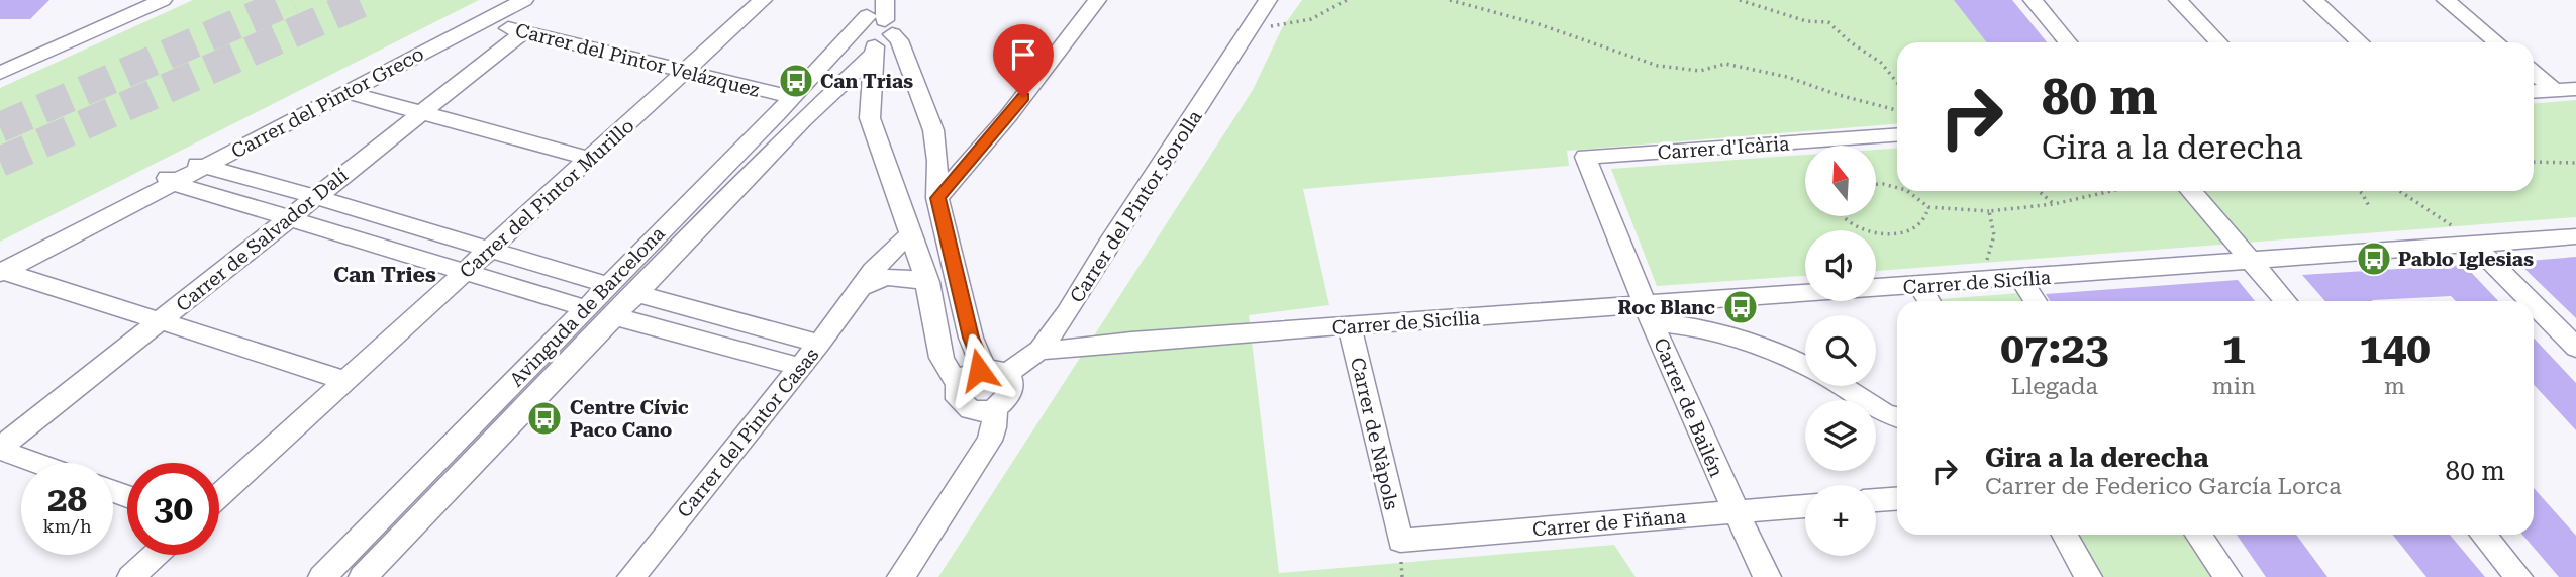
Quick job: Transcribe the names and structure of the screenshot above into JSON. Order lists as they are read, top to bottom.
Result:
{
  "streets": {
    "street": [
      "Carrer del Pintor Velázquez",
      "Carrer del Pintor Greco",
      "Carrer d'Icària",
      "Carrer del Pintor Murillo",
      "Carrer del Pintor Sorolla",
      "Carrer de Salvador Dalí",
      "Carrer de Sicília",
      "Avinguda de Barcelona",
      "Carrer de Bailén",
      "Carrer del Pintor Casas",
      "Carrer de Nàpols",
      "Carrer de Fiñana"
    ]
  },
  "crossings": [
    ["Carrer del Pintor Velázquez", "Carrer del Pintor Greco"],
    ["Carrer del Pintor Velázquez", "Carrer del Pintor Murillo"],
    ["Carrer del Pintor Velázquez", "Carrer de Salvador Dalí"],
    ["Carrer del Pintor Velázquez", "Avinguda de Barcelona"],
    ["Carrer d'Icària", "Carrer de Bailén"],
    ["Carrer del Pintor Sorolla", "Carrer de Sicília"],
    ["Carrer de Sicília", "Carrer de Bailén"],
    ["Carrer de Sicília", "Carrer de Nàpols"],
    ["Carrer de Bailén", "Carrer de Fiñana"],
    ["Carrer de Nàpols", "Carrer de Fiñana"]
  ],
  "districts": ["Can Tries"],
  "places": {
    "bus stop": [
      "Can Trias",
      "Pablo Iglesias",
      "Roc Blanc",
      "Centre Cívic Paco Cano"
    ]
  },
  "north": "top",
  "page": {
    "turn": ["80 m", "Gira a la derecha"],
    "map_buttons": "+",
    "eta": [
      "07:23",
      "Llegada",
      "1",
      "min",
      "140",
      "m"
    ],
    "list": [
      {
        "name": "Gira a la derecha",
        "note": "Carrer de Federico García Lorca",
        "value": "80 m"
      }
    ],
    "speed": "28 km/h",
    "limit": "30"
  }
}
